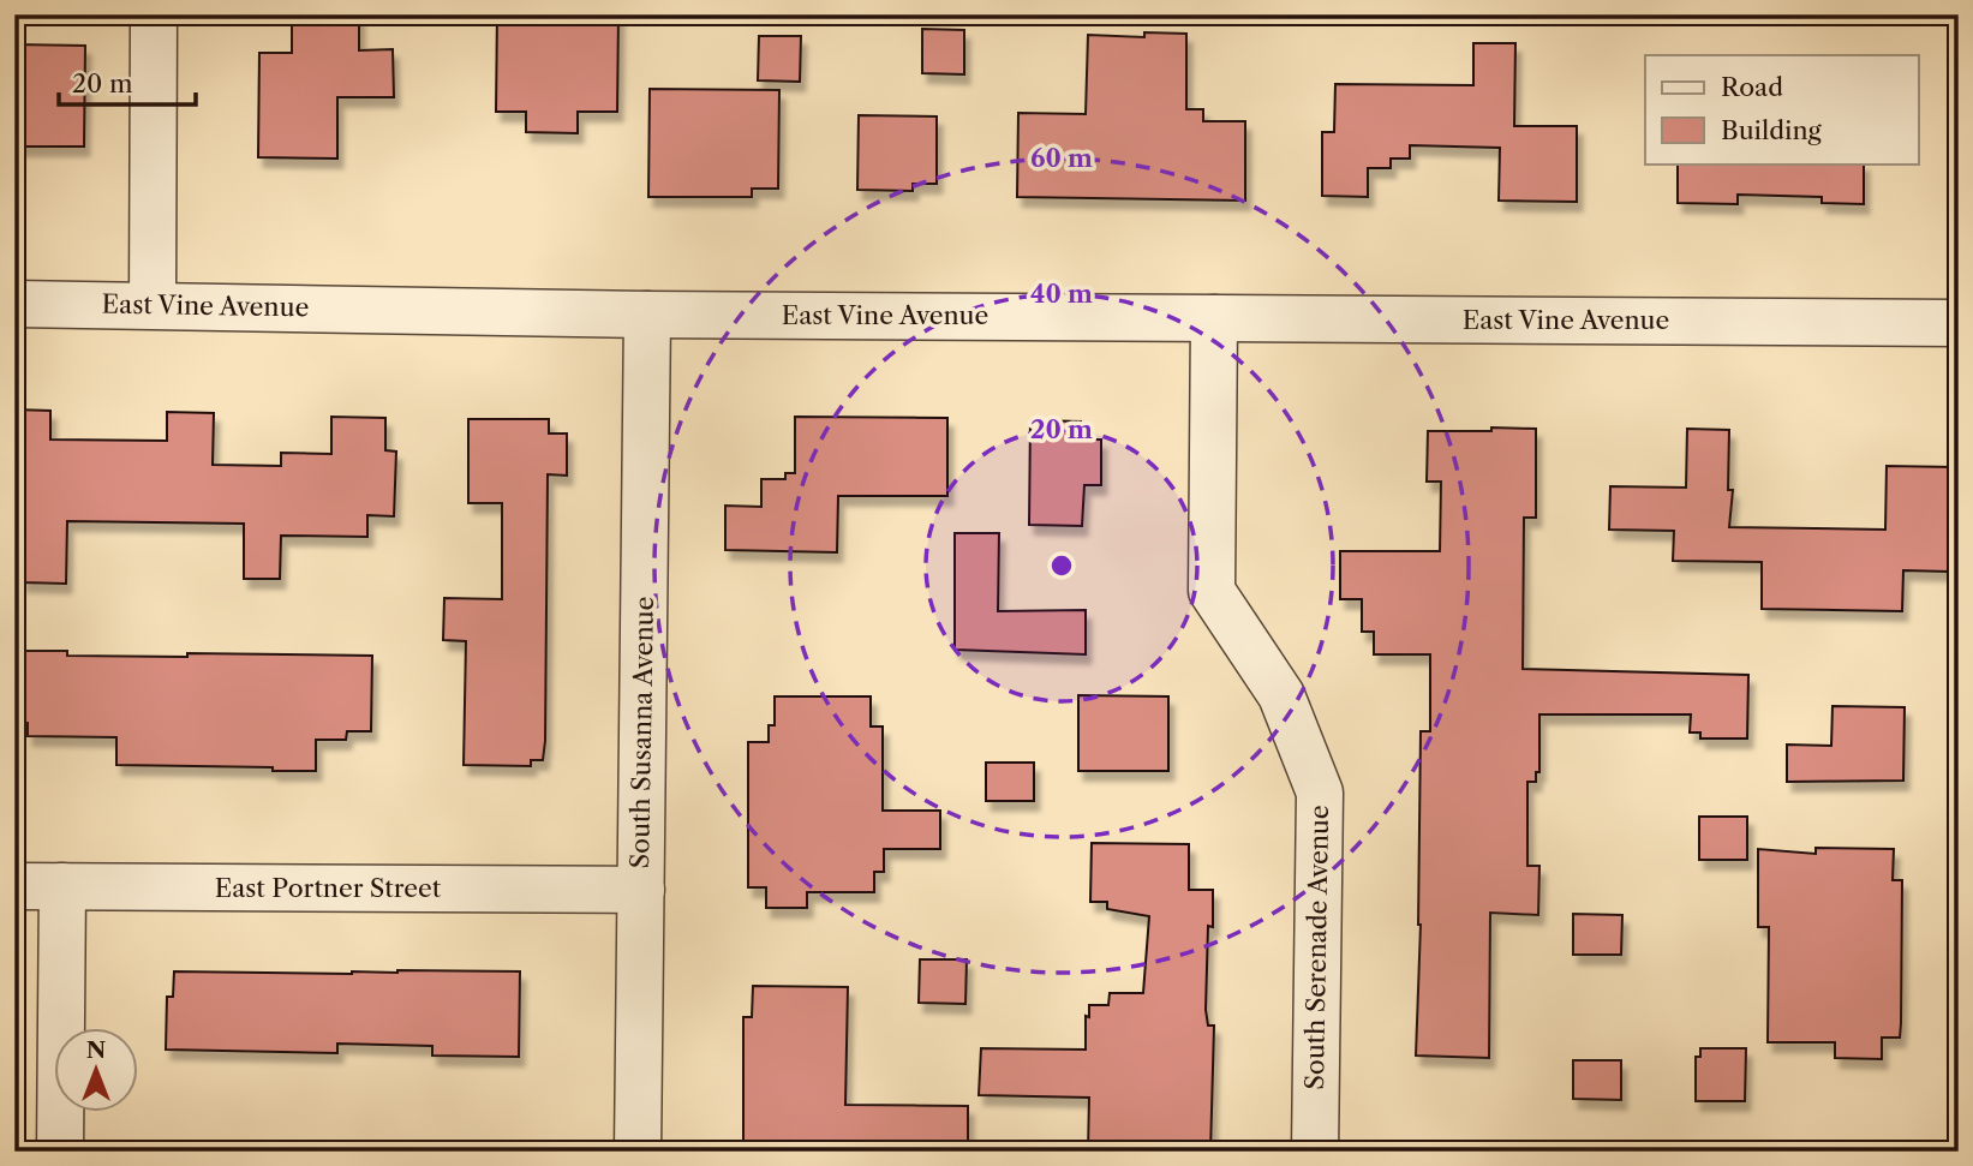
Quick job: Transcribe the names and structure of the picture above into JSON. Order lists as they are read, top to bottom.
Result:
{
  "streets": {
    "street": [
      "East Vine Avenue",
      "South Susanna Avenue",
      "East Portner Street",
      "South Serenade Avenue"
    ]
  },
  "crossings": [
    ["East Vine Avenue", "South Susanna Avenue"],
    ["East Vine Avenue", "South Serenade Avenue"],
    ["South Susanna Avenue", "East Portner Street"]
  ],
  "legend": ["Road", "Building"],
  "scale_bar": "20 m",
  "north": "top",
  "rings": ["60 m", "40 m", "20 m"]
}
